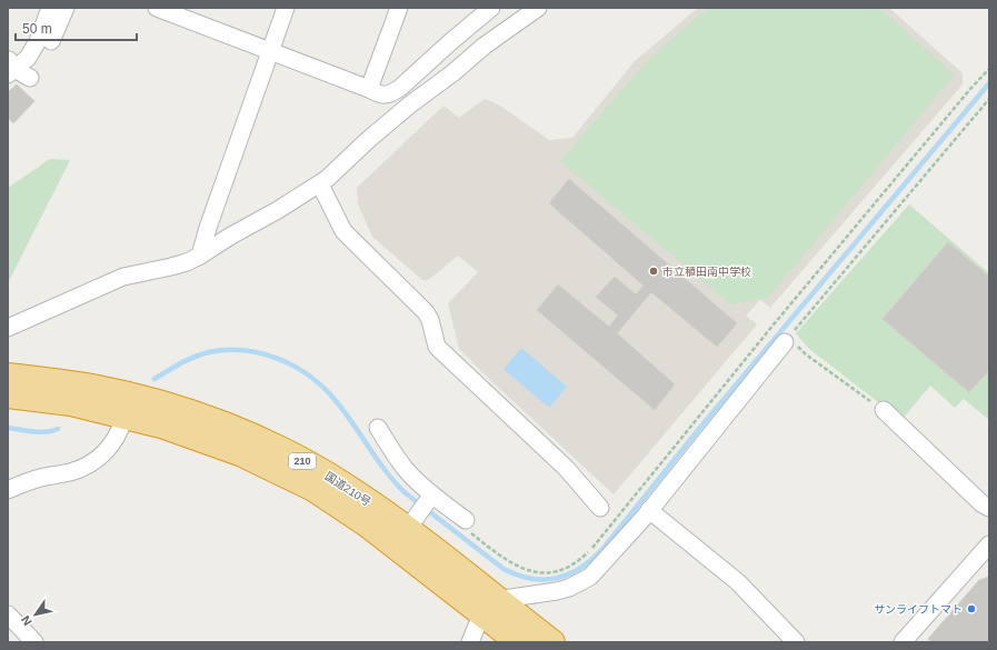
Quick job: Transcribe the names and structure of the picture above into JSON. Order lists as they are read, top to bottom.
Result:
{
  "streets": {
    "highway": ["210", "国道210号"]
  },
  "places": ["市立稙田南中学校", "サンライフトマト"],
  "scale_bar": "50 m",
  "north": "bottom left"
}
